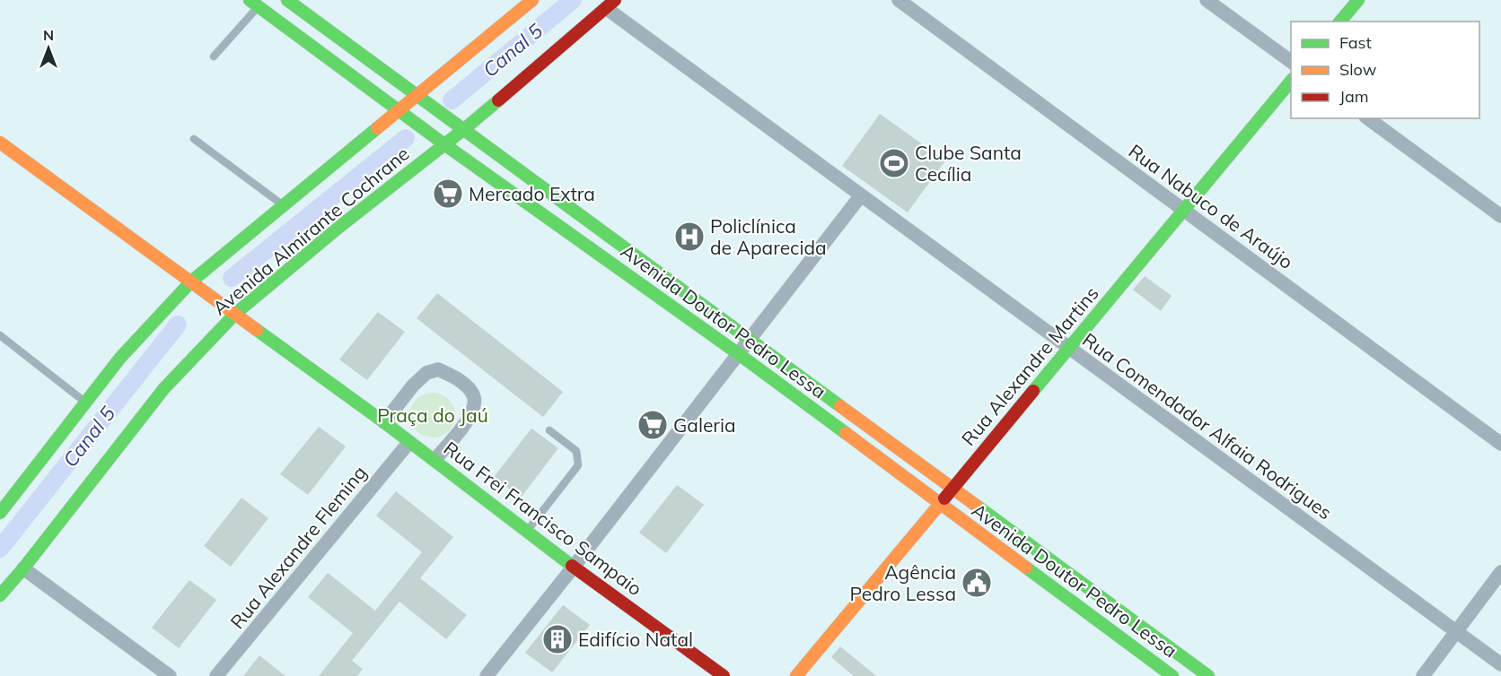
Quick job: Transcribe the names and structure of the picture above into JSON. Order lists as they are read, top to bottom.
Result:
{
  "streets": {
    "main road": [
      "Avenida Almirante Cochrane",
      "Avenida Doutor Pedro Lessa",
      "Rua Alexandre Martins",
      "Rua Frei Francisco Sampaio"
    ],
    "street": ["Rua Nabuco de Araújo", "Rua Comendador Alfaia Rodrigues", "Rua Alexandre Fleming"]
  },
  "crossings": [
    ["Rua Nabuco de Araújo", "Rua Alexandre Martins"],
    ["Avenida Almirante Cochrane", "Avenida Doutor Pedro Lessa"],
    ["Avenida Almirante Cochrane", "Rua Comendador Alfaia Rodrigues"],
    ["Avenida Almirante Cochrane", "Rua Frei Francisco Sampaio"],
    ["Avenida Doutor Pedro Lessa", "Rua Alexandre Martins"],
    ["Rua Alexandre Martins", "Rua Comendador Alfaia Rodrigues"],
    ["Rua Frei Francisco Sampaio", "Rua Alexandre Fleming"]
  ],
  "water": ["Canal 5"],
  "parks": ["Praça do Jaú"],
  "places": {
    "sports": ["Clube Santa Cecília"],
    "supermarket": ["Mercado Extra", "Galeria"],
    "hospital": ["Policlínica de Aparecida"],
    "public building": ["Agência Pedro Lessa"],
    "building": ["Edifício Natal"]
  },
  "legend": ["Fast", "Slow", "Jam"],
  "north": "top"
}
